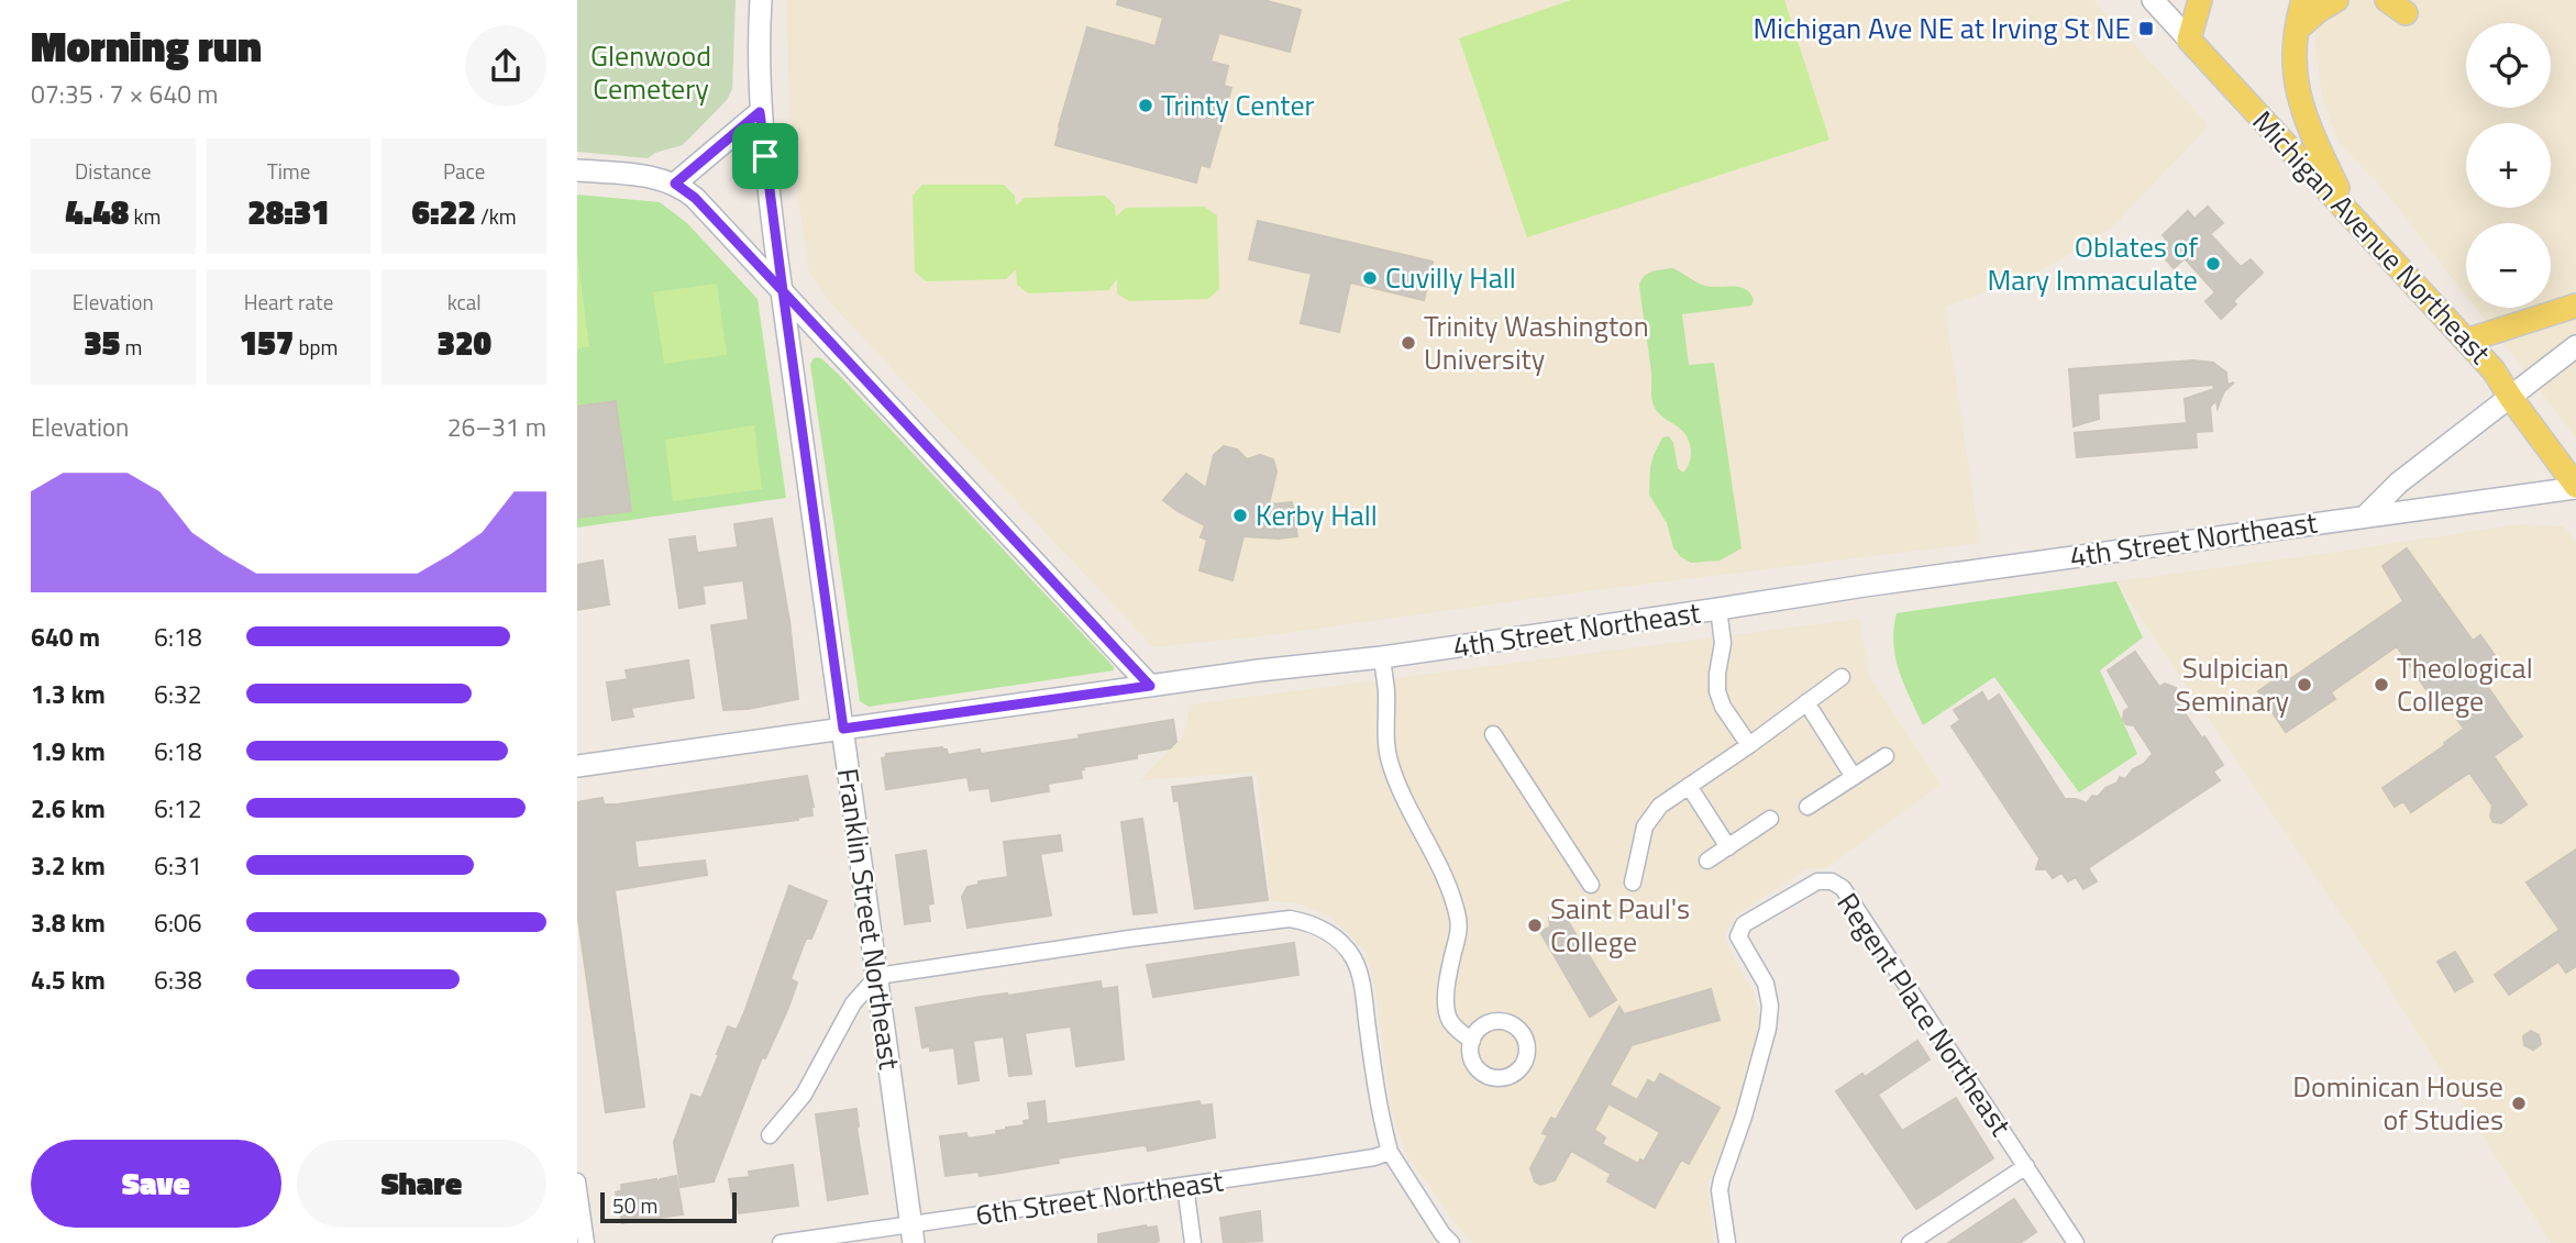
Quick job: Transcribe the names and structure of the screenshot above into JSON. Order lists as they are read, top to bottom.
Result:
{
  "streets": {
    "main road": ["Michigan Avenue Northeast"],
    "street": [
      "4th Street Northeast",
      "Franklin Street Northeast",
      "Regent Place Northeast",
      "6th Street Northeast"
    ]
  },
  "crossings": [
    ["Michigan Avenue Northeast", "4th Street Northeast"],
    ["4th Street Northeast", "Franklin Street Northeast"],
    ["Franklin Street Northeast", "6th Street Northeast"]
  ],
  "parks": ["Glenwood Cemetery"],
  "places": {
    "transit": ["Michigan Ave NE at Irving St NE"],
    "other": [
      "Trinty Center",
      "Oblates of Mary Immaculate",
      "Cuvilly Hall",
      "Trinity Washington University",
      "Kerby Hall",
      "Sulpician Seminary",
      "Theological College",
      "Saint Paul's College",
      "Dominican House of Studies"
    ]
  },
  "scale_bar": "50 m",
  "page": {
    "heading": ["Morning run", "07:35 · 7 × 640 m"],
    "map_buttons": ["+", "−"],
    "stats": [
      ["Distance", "4.48 km"],
      ["Time", "28:31"],
      ["Pace", "6:22 /km"],
      ["Elevation", "35 m"],
      ["Heart rate", "157 bpm"],
      ["kcal", "320"]
    ],
    "chart": ["Elevation", "26–31 m"],
    "list": [
      {
        "name": "640 m",
        "note": "6:18"
      },
      {
        "name": "1.3 km",
        "note": "6:32"
      },
      {
        "name": "1.9 km",
        "note": "6:18"
      },
      {
        "name": "2.6 km",
        "note": "6:12"
      },
      {
        "name": "3.2 km",
        "note": "6:31"
      },
      {
        "name": "3.8 km",
        "note": "6:06"
      },
      {
        "name": "4.5 km",
        "note": "6:38"
      }
    ],
    "buttons": ["Save", "Share"],
    "scale": "50 m"
  }
}
